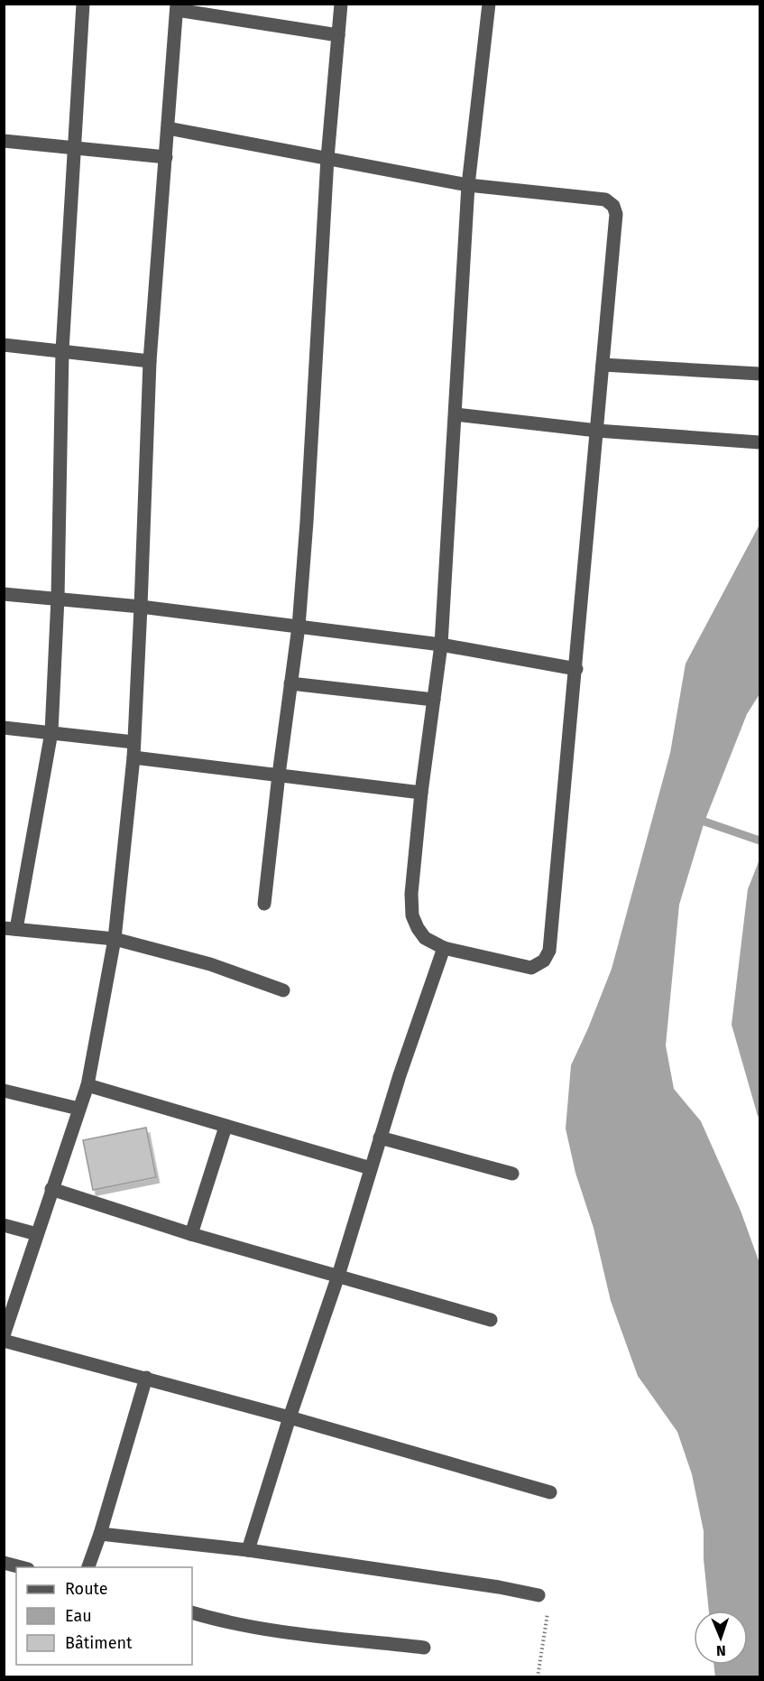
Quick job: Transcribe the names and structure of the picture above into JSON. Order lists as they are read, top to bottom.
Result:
{
  "legend": ["Route", "Eau", "Bâtiment"],
  "north": "bottom"
}
